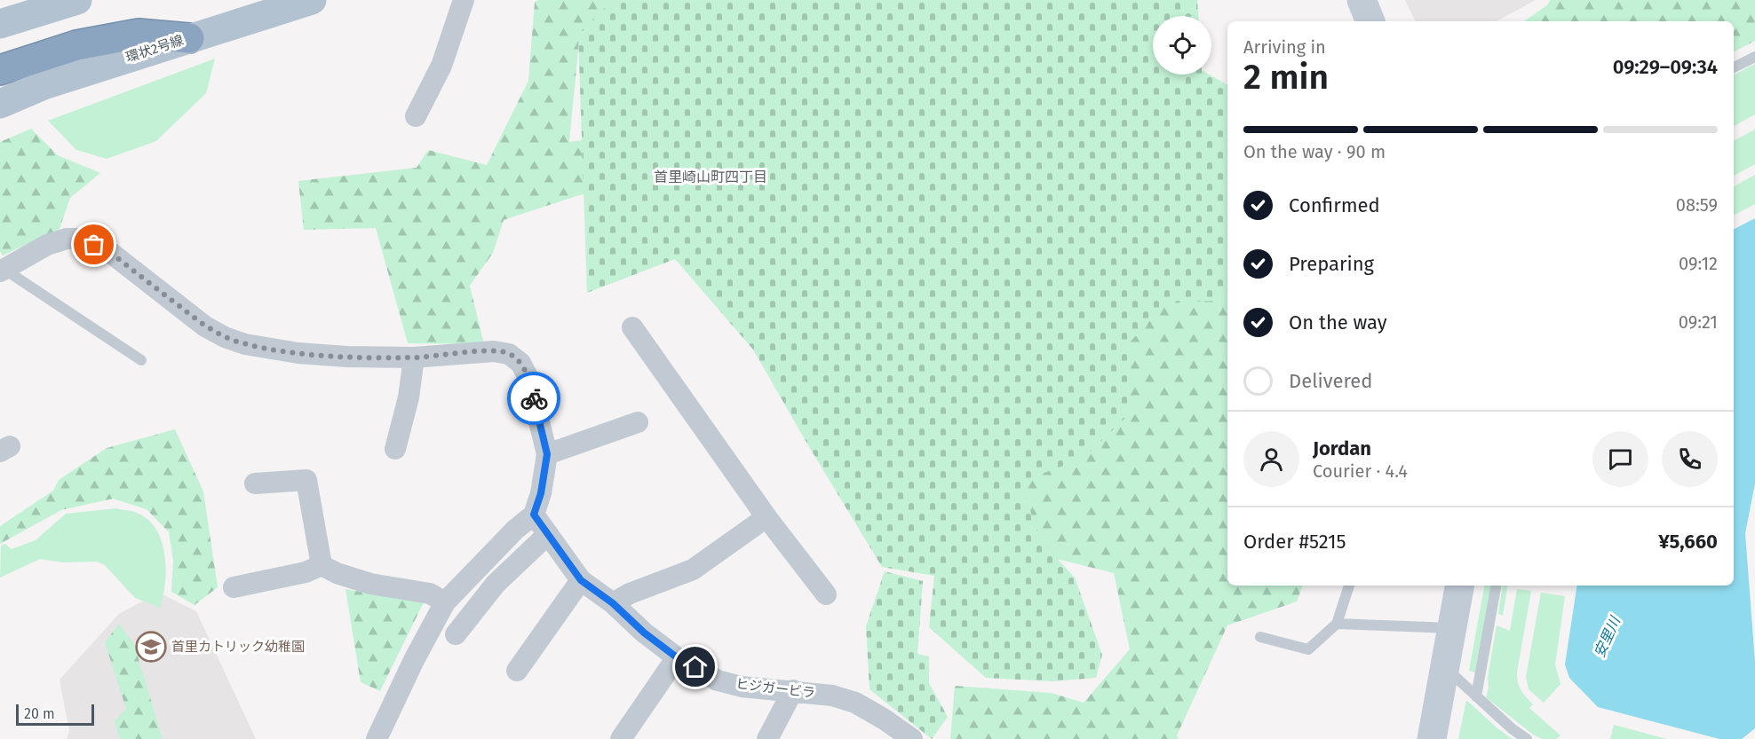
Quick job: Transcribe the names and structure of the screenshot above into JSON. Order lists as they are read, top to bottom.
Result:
{
  "streets": {
    "main road": ["環状2号線"],
    "street": ["ヒジガービラ"]
  },
  "districts": ["首里崎山町四丁目"],
  "water": ["安里川"],
  "places": {
    "school or university": ["首里カトリック幼稚園"]
  },
  "scale_bar": "20 m",
  "page": {
    "heading": ["2 min", "Arriving in", "09:29–09:34"],
    "panel": [
      "Jordan",
      "Courier · 4.4",
      "Order #5215",
      "¥5,660"
    ],
    "bar": "On the way · 90 m",
    "list": [
      ["Confirmed", "08:59"],
      ["Preparing", "09:12"],
      ["On the way", "09:21"],
      "Delivered"
    ],
    "scale": "20 m"
  }
}
